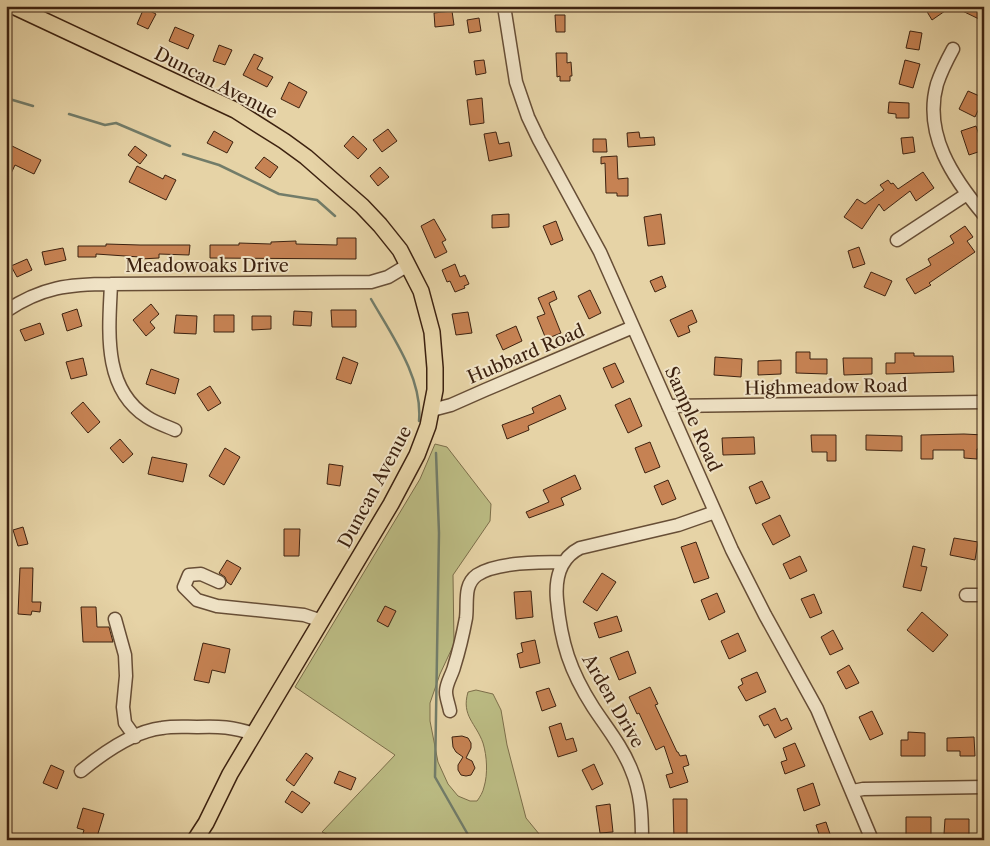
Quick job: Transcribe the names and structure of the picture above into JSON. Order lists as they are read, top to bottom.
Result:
{
  "streets": {
    "main road": ["Duncan Avenue"],
    "street": [
      "Meadowoaks Drive",
      "Hubbard Road",
      "Highmeadow Road",
      "Sample Road",
      "Arden Drive"
    ]
  },
  "crossings": [
    ["Duncan Avenue", "Meadowoaks Drive"],
    ["Duncan Avenue", "Hubbard Road"],
    ["Hubbard Road", "Sample Road"],
    ["Highmeadow Road", "Sample Road"]
  ]
}
